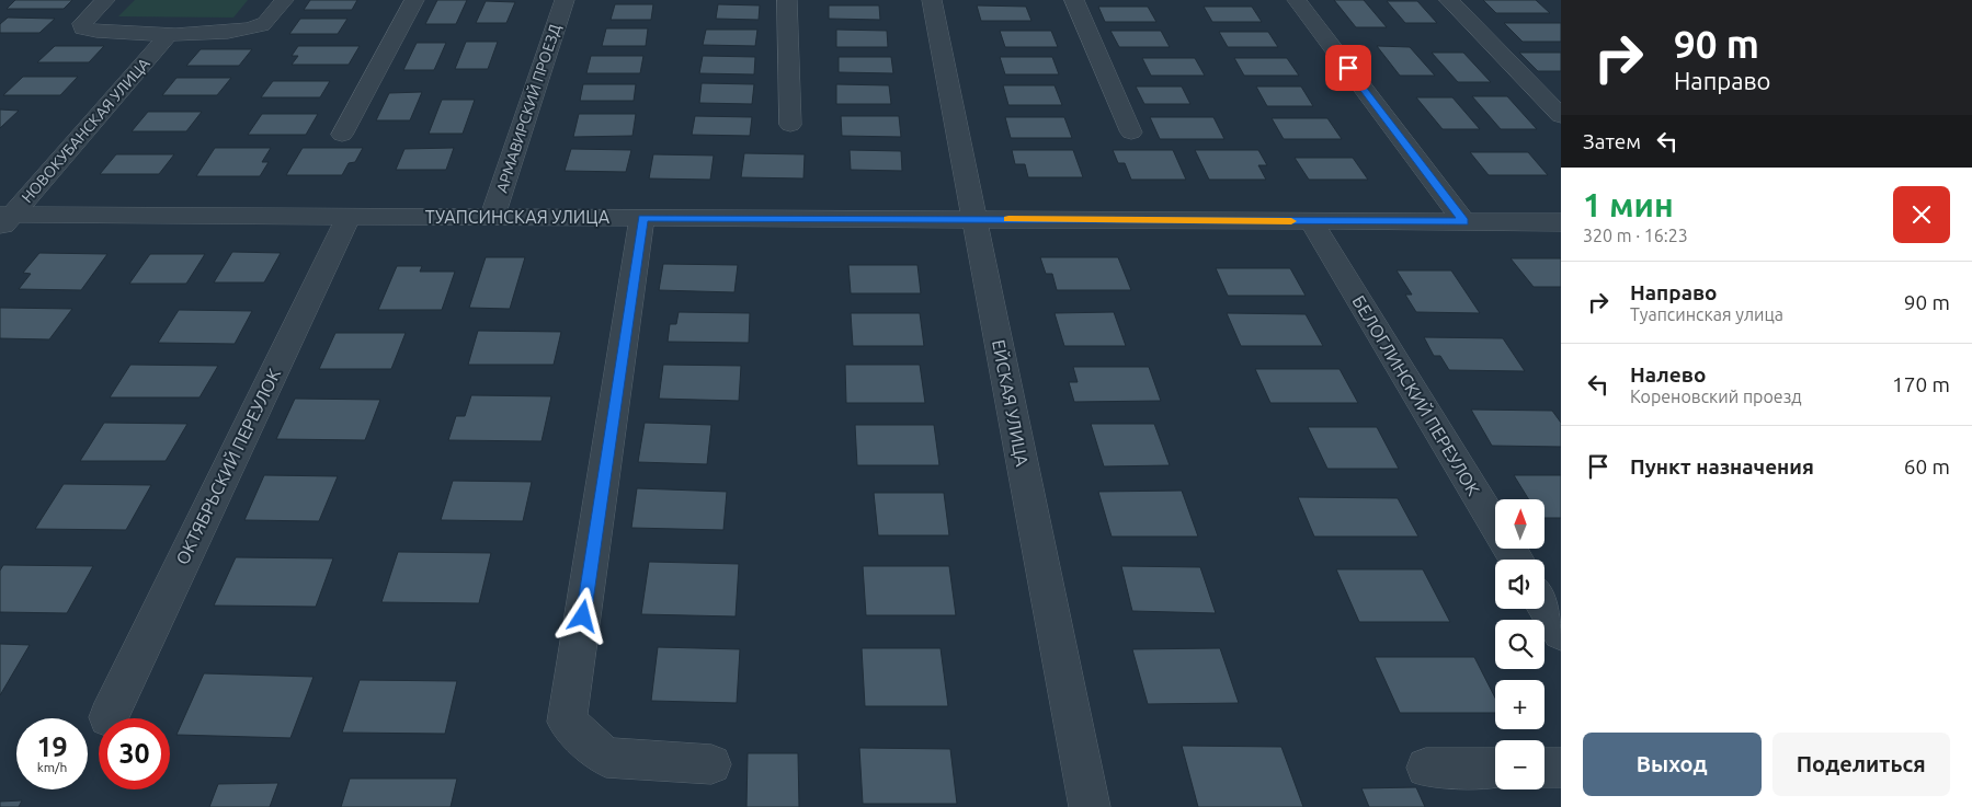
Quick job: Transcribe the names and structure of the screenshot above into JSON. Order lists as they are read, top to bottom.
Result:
{
  "streets": {
    "street": [
      "АРМАВИРСКИЙ ПРОЕЗД",
      "НОВОКУБАНСКАЯ УЛИЦА",
      "ТУАПСИНСКАЯ УЛИЦА",
      "БЕЛОГЛИНСКИЙ ПЕРЕУЛОК",
      "ЕЙСКАЯ УЛИЦА",
      "ОКТЯБРЬСКИЙ ПЕРЕУЛОК"
    ]
  },
  "crossings": [
    ["АРМАВИРСКИЙ ПРОЕЗД", "ТУАПСИНСКАЯ УЛИЦА"],
    ["НОВОКУБАНСКАЯ УЛИЦА", "ТУАПСИНСКАЯ УЛИЦА"],
    ["ТУАПСИНСКАЯ УЛИЦА", "БЕЛОГЛИНСКИЙ ПЕРЕУЛОК"],
    ["ТУАПСИНСКАЯ УЛИЦА", "ЕЙСКАЯ УЛИЦА"],
    ["ТУАПСИНСКАЯ УЛИЦА", "ОКТЯБРЬСКИЙ ПЕРЕУЛОК"]
  ],
  "north": "top",
  "page": {
    "turn": ["90 m", "Направо"],
    "then": "Затем",
    "heading": ["1 мин", "320 m · 16:23"],
    "list": [
      {
        "name": "Направо",
        "note": "Туапсинская улица",
        "value": "90 m"
      },
      {
        "name": "Налево",
        "note": "Кореновский проезд",
        "value": "170 m"
      },
      {
        "name": "Пункт назначения",
        "value": "60 m"
      }
    ],
    "map_buttons": ["+", "−"],
    "speed": "19 km/h",
    "limit": "30",
    "buttons": ["Выход", "Поделиться"]
  }
}
